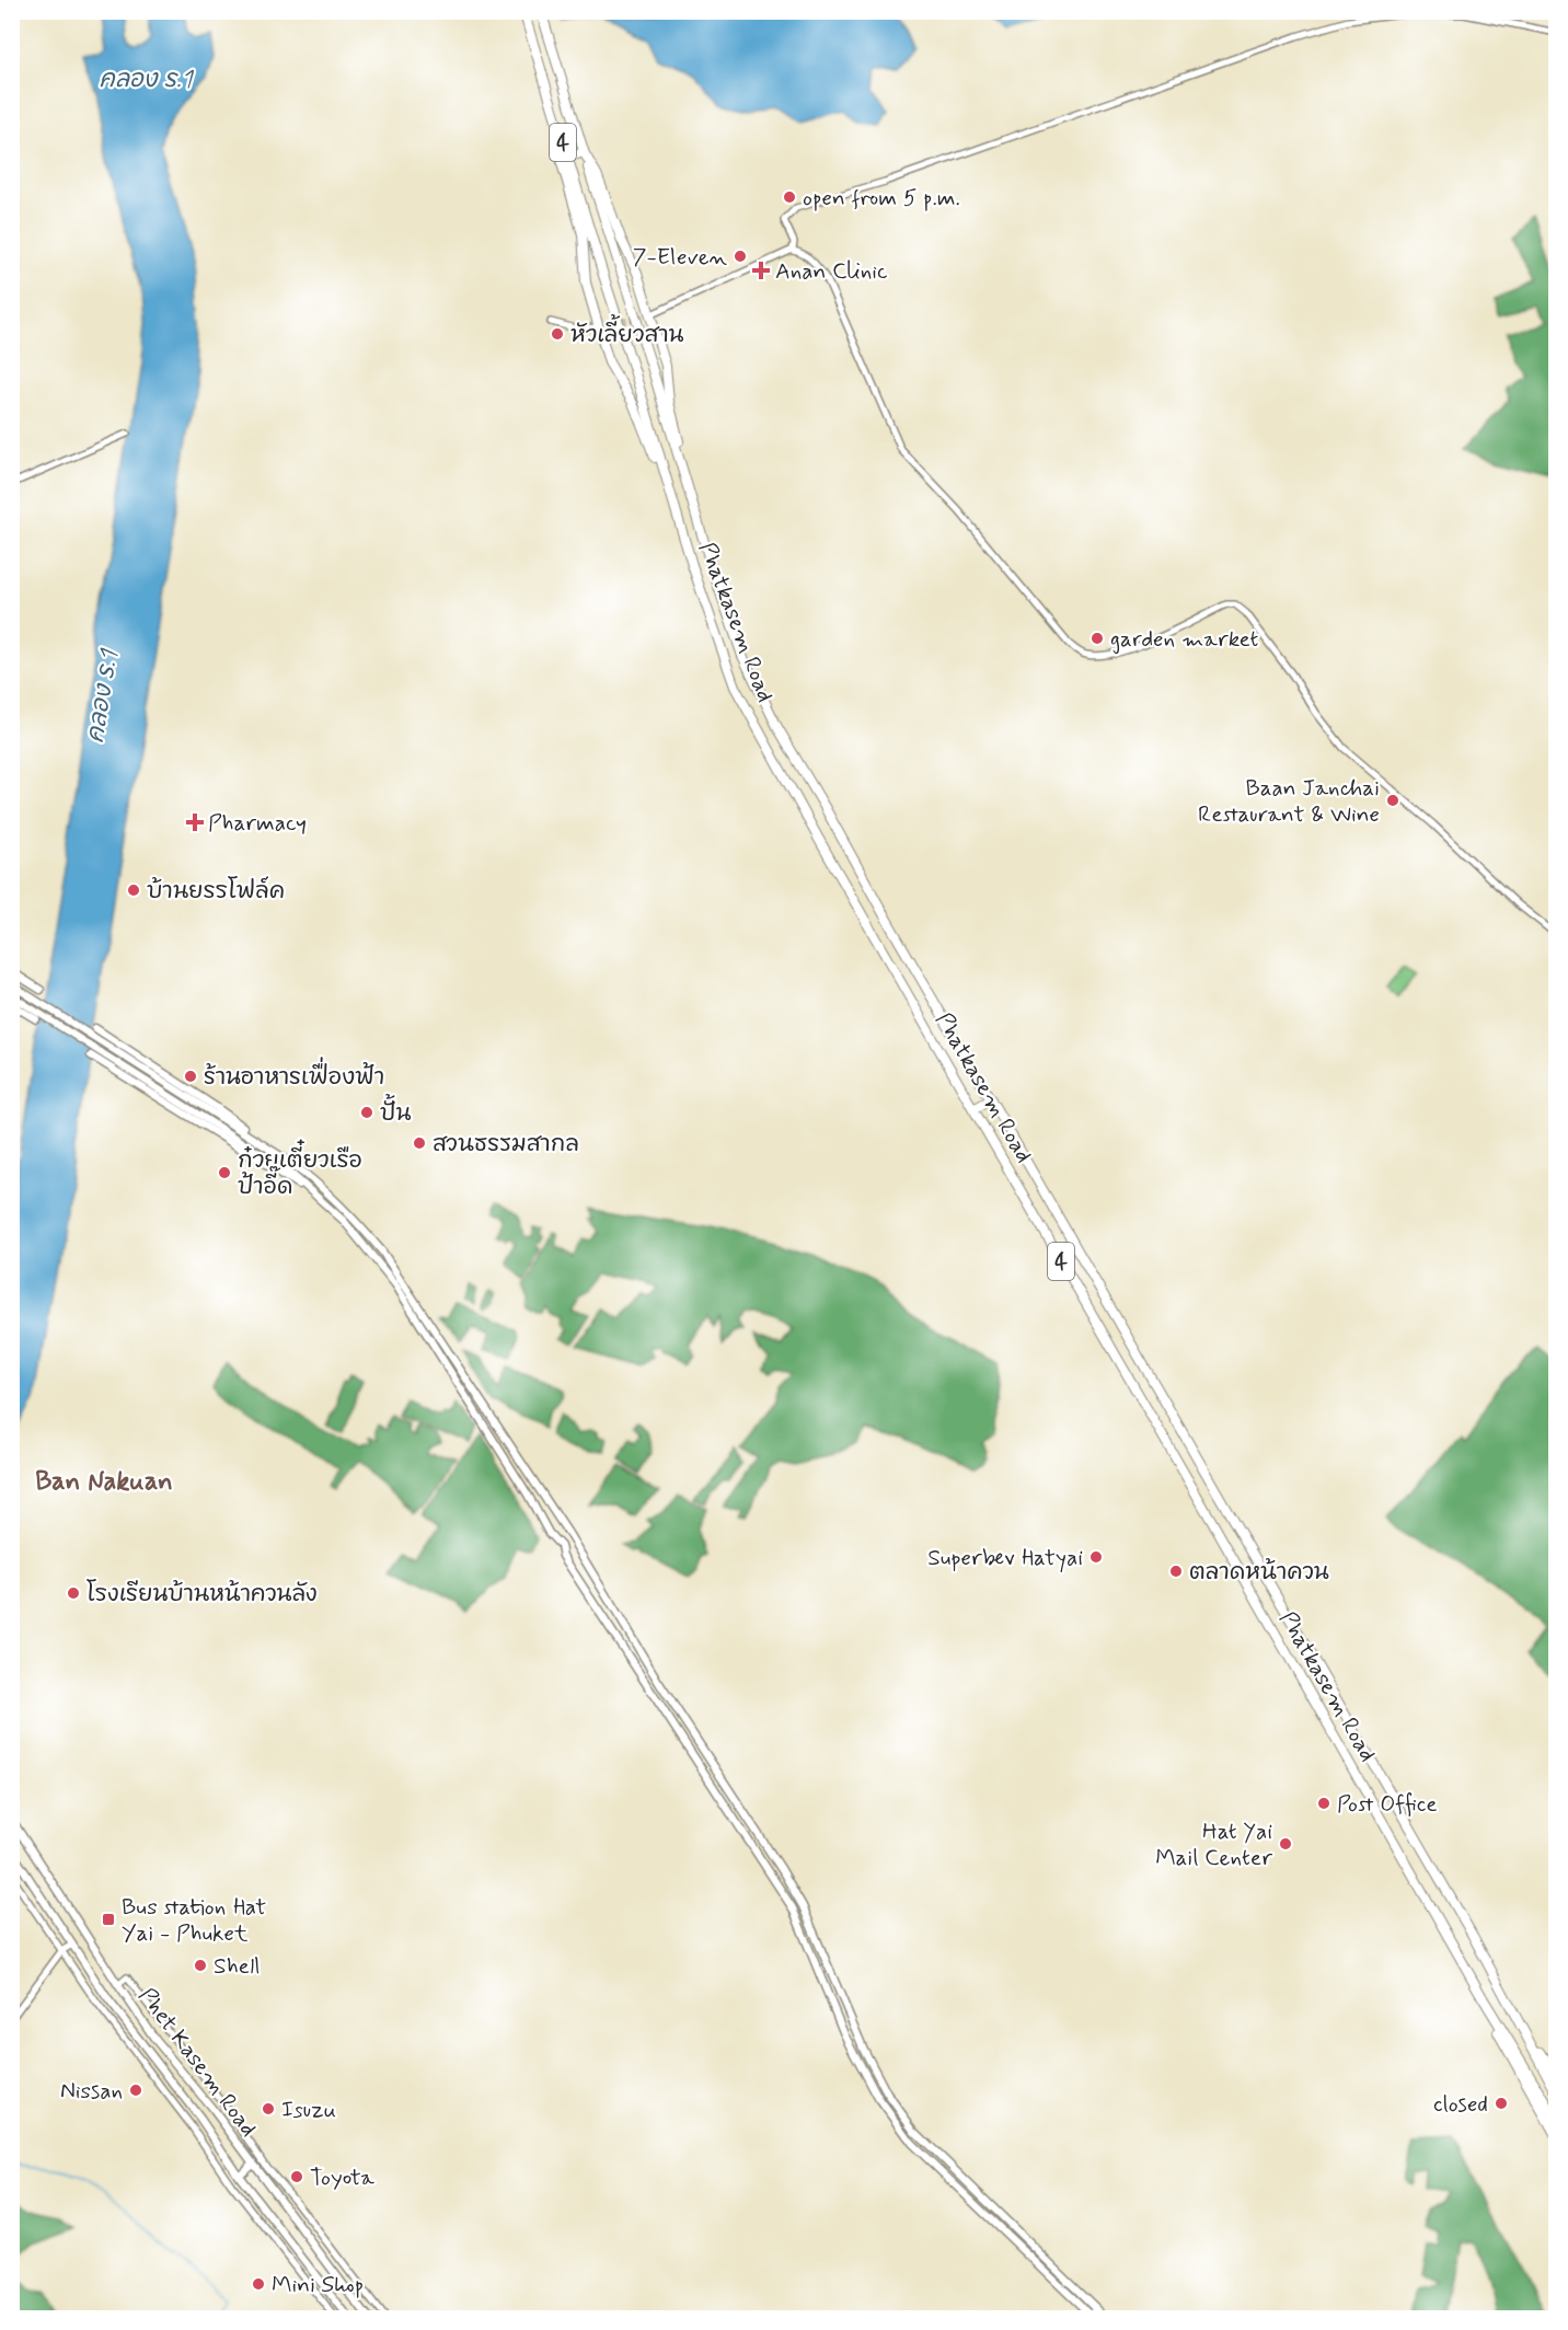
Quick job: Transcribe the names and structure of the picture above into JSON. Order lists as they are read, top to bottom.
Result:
{
  "streets": {
    "highway": ["4", "Phatkasem Road"],
    "main road": ["Phet Kasem Road"]
  },
  "districts": ["Ban Nakuan"],
  "water": ["คลอง ร.1"],
  "places": {
    "other": [
      "open from 5 p.m.",
      "7-Eleven",
      "หัวเลี้ยวสาน",
      "garden market",
      "Baan Janchai Restaurant & Wine",
      "บ้านยรรโฟล์ค",
      "ร้านอาหารเฟื่องฟ้า",
      "ปั้น",
      "สวนธรรมสากล",
      "ก๋วยเตี๋ยวเรือ ป้าอี๊ด",
      "Superbev Hatyai",
      "ตลาดหน้าควน",
      "โรงเรียนบ้านหน้าควนลัง",
      "Post Office",
      "Hat Yai Mail Center",
      "Shell",
      "Nissan",
      "closed",
      "Isuzu",
      "Toyota",
      "Mini Shop"
    ],
    "health": ["Anan Clinic", "Pharmacy"],
    "transit": ["Bus station Hat Yai - Phuket"]
  }
}
